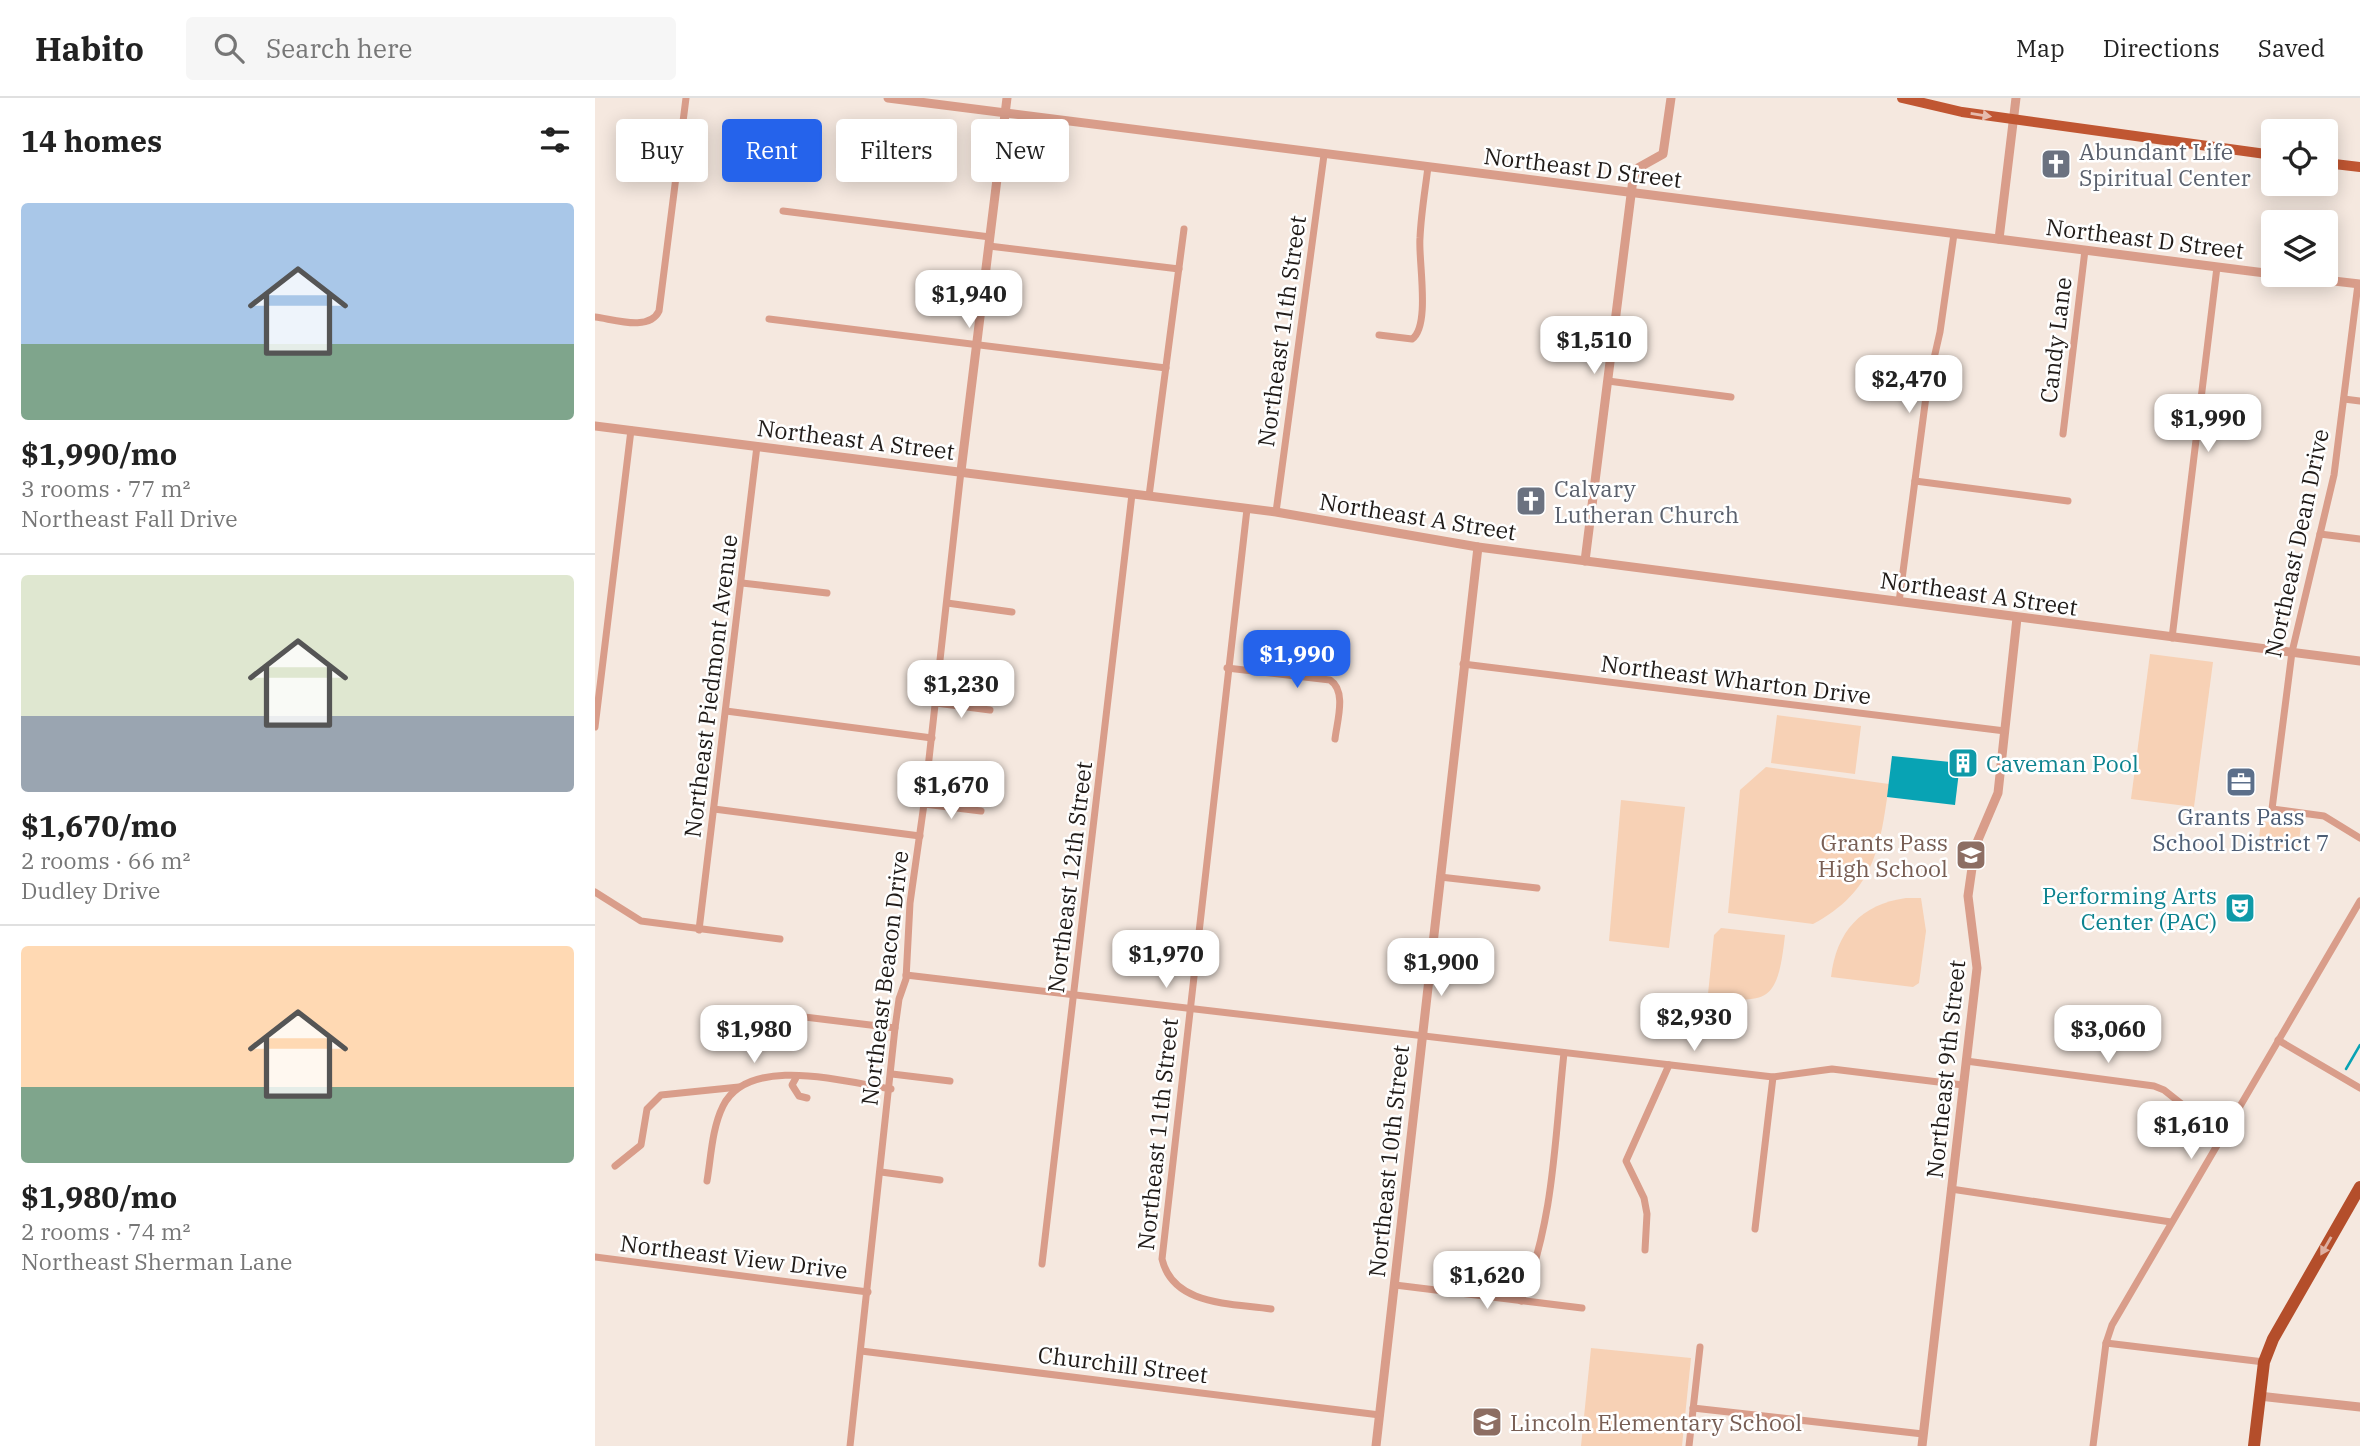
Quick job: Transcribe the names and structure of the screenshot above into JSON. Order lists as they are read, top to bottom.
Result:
{
  "streets": {
    "street": [
      "Northeast D Street",
      "Northeast 11th Street",
      "Candy Lane",
      "Northeast A Street",
      "Northeast Dean Drive",
      "Northeast Wharton Drive",
      "Northeast Piedmont Avenue",
      "Northeast 12th Street",
      "Northeast Beacon Drive",
      "Northeast 9th Street",
      "Northeast 10th Street",
      "Northeast View Drive",
      "Churchill Street"
    ]
  },
  "crossings": [
    ["Northeast D Street", "Northeast 11th Street"],
    ["Northeast D Street", "Candy Lane"],
    ["Northeast D Street", "Northeast Beacon Drive"],
    ["Northeast 11th Street", "Northeast A Street"],
    ["Northeast A Street", "Northeast Dean Drive"],
    ["Northeast A Street", "Northeast Piedmont Avenue"],
    ["Northeast A Street", "Northeast 12th Street"],
    ["Northeast A Street", "Northeast Beacon Drive"],
    ["Northeast A Street", "Northeast 9th Street"],
    ["Northeast A Street", "Northeast 10th Street"],
    ["Northeast Wharton Drive", "Northeast 9th Street"],
    ["Northeast Wharton Drive", "Northeast 10th Street"],
    ["Northeast Beacon Drive", "Northeast View Drive"],
    ["Northeast Beacon Drive", "Churchill Street"],
    ["Northeast 10th Street", "Churchill Street"]
  ],
  "places": {
    "church": ["Abundant Life Spiritual Center", "Calvary Lutheran Church"],
    "building": ["Caveman Pool"],
    "office": ["Grants Pass School District 7"],
    "school or university": ["Grants Pass High School", "Lincoln Elementary School"],
    "theatre": ["Performing Arts Center (PAC)"]
  },
  "page": {
    "header": "Habito",
    "search": "Search here",
    "nav": ["Map", "Directions", "Saved"],
    "heading": "14 homes",
    "chip": [
      "Buy",
      "Rent",
      "Filters",
      "New"
    ],
    "list": [
      {
        "name": "$1,990/mo",
        "note": "3 rooms · 77 m² · Northeast Fall Drive"
      },
      {
        "name": "$1,670/mo",
        "note": "2 rooms · 66 m² · Dudley Drive"
      },
      {
        "name": "$1,980/mo",
        "note": "2 rooms · 74 m² · Northeast Sherman Lane"
      }
    ],
    "price": [
      "$1,940",
      "$1,510",
      "$2,470",
      "$1,990",
      "$1,990",
      "$1,230",
      "$1,670",
      "$1,970",
      "$1,900",
      "$2,930",
      "$1,980",
      "$3,060",
      "$1,610",
      "$1,620"
    ]
  }
}
